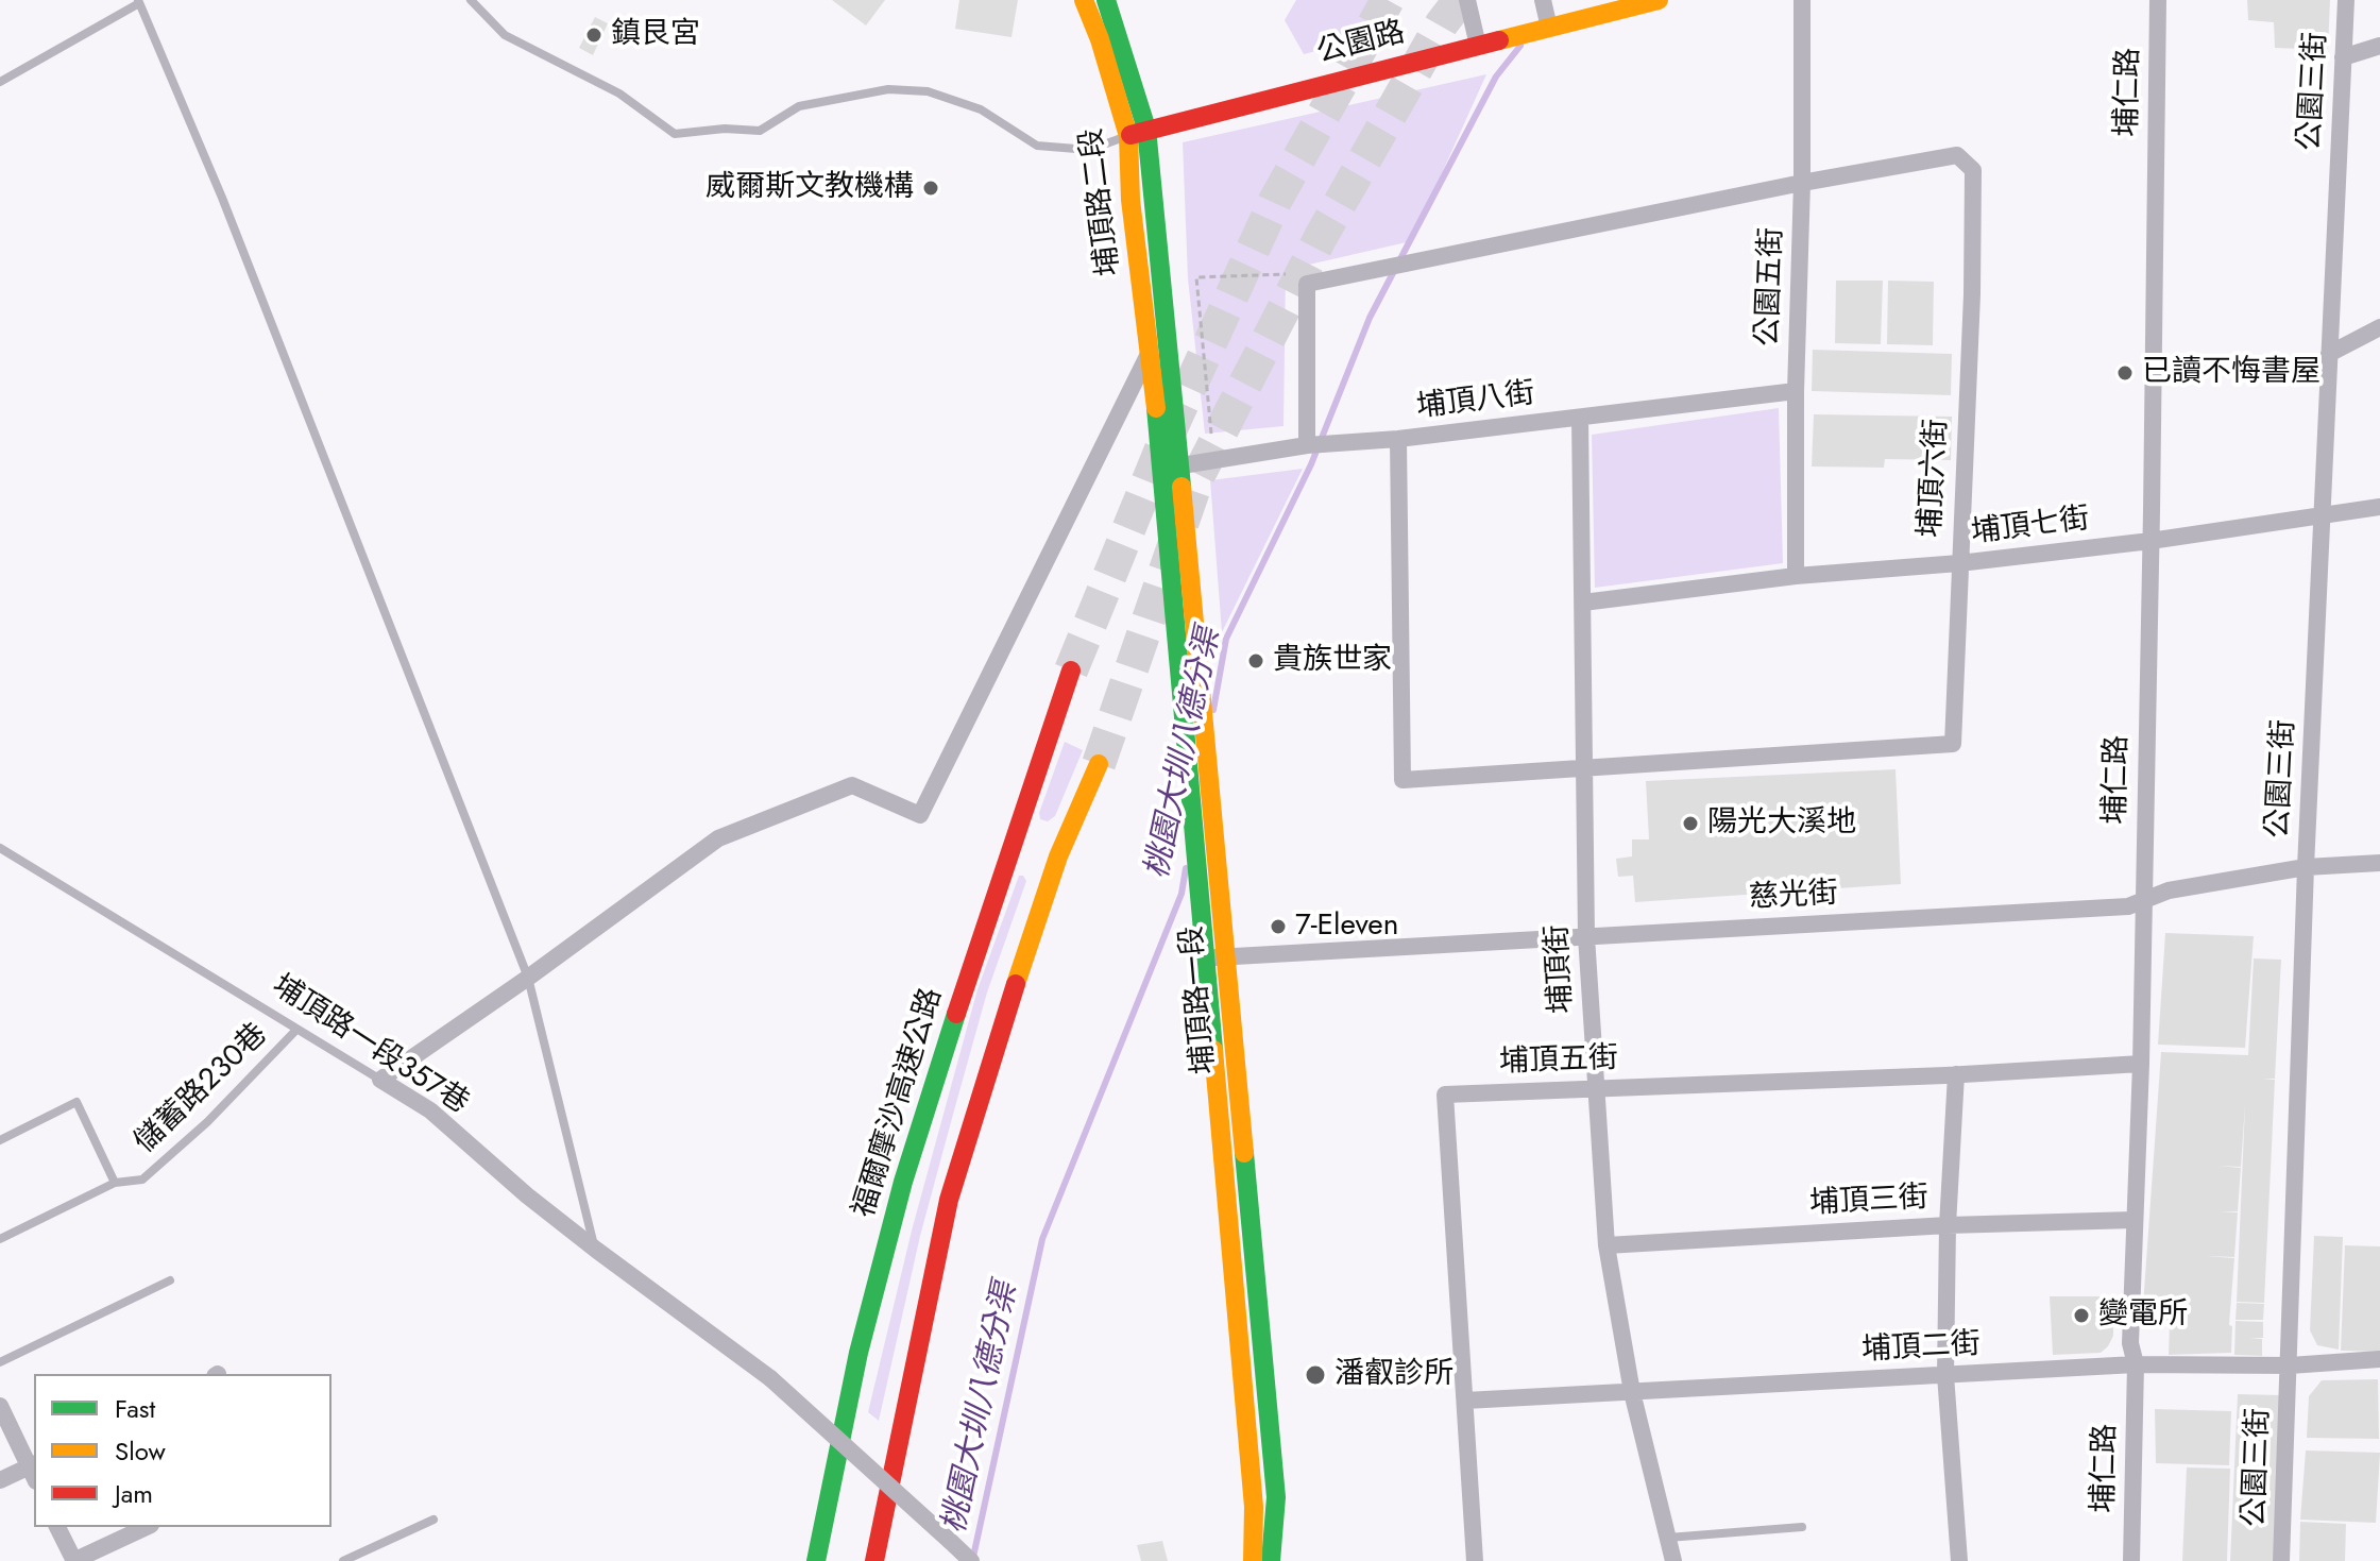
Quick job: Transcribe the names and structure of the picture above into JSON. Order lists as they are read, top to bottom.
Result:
{
  "streets": {
    "main road": [
      "公園路",
      "埔頂路二段",
      "埔頂路一段",
      "福爾摩沙高速公路"
    ],
    "street": [
      "公園三街",
      "埔仁路",
      "公園五街",
      "埔頂八街",
      "埔頂六街",
      "埔頂七街",
      "慈光街",
      "埔頂街",
      "埔頂路一段357巷",
      "埔頂五街",
      "埔頂三街",
      "埔頂二街"
    ],
    "lane": ["儲蓄路230巷"]
  },
  "crossings": [
    ["公園路", "埔頂路二段"],
    ["公園三街", "埔頂七街"],
    ["公園三街", "慈光街"],
    ["公園三街", "埔頂二街"],
    ["埔仁路", "埔頂七街"],
    ["埔仁路", "慈光街"],
    ["埔仁路", "埔頂五街"],
    ["埔仁路", "埔頂三街"],
    ["埔仁路", "埔頂二街"],
    ["埔頂路二段", "埔頂路一段"],
    ["公園五街", "埔頂八街"],
    ["公園五街", "埔頂六街"],
    ["公園五街", "埔頂七街"],
    ["埔頂八街", "埔頂六街"],
    ["埔頂八街", "埔頂街"],
    ["埔頂八街", "埔頂路一段"],
    ["埔頂六街", "埔頂七街"],
    ["埔頂六街", "埔頂街"],
    ["埔頂七街", "埔頂街"],
    ["慈光街", "埔頂街"],
    ["慈光街", "埔頂路一段"],
    ["埔頂街", "埔頂五街"],
    ["埔頂街", "埔頂三街"],
    ["埔頂街", "埔頂二街"],
    ["埔頂路一段357巷", "儲蓄路230巷"],
    ["埔頂五街", "埔頂二街"]
  ],
  "water": ["桃園大圳八德分渠"],
  "places": [
    "鎮艮宮",
    "威爾斯文教機構",
    "已讀不悔書屋",
    "貴族世家",
    "陽光大溪地",
    "7-Eleven",
    "變電所",
    "潘叡診所"
  ],
  "legend": ["Fast", "Slow", "Jam"]
}
